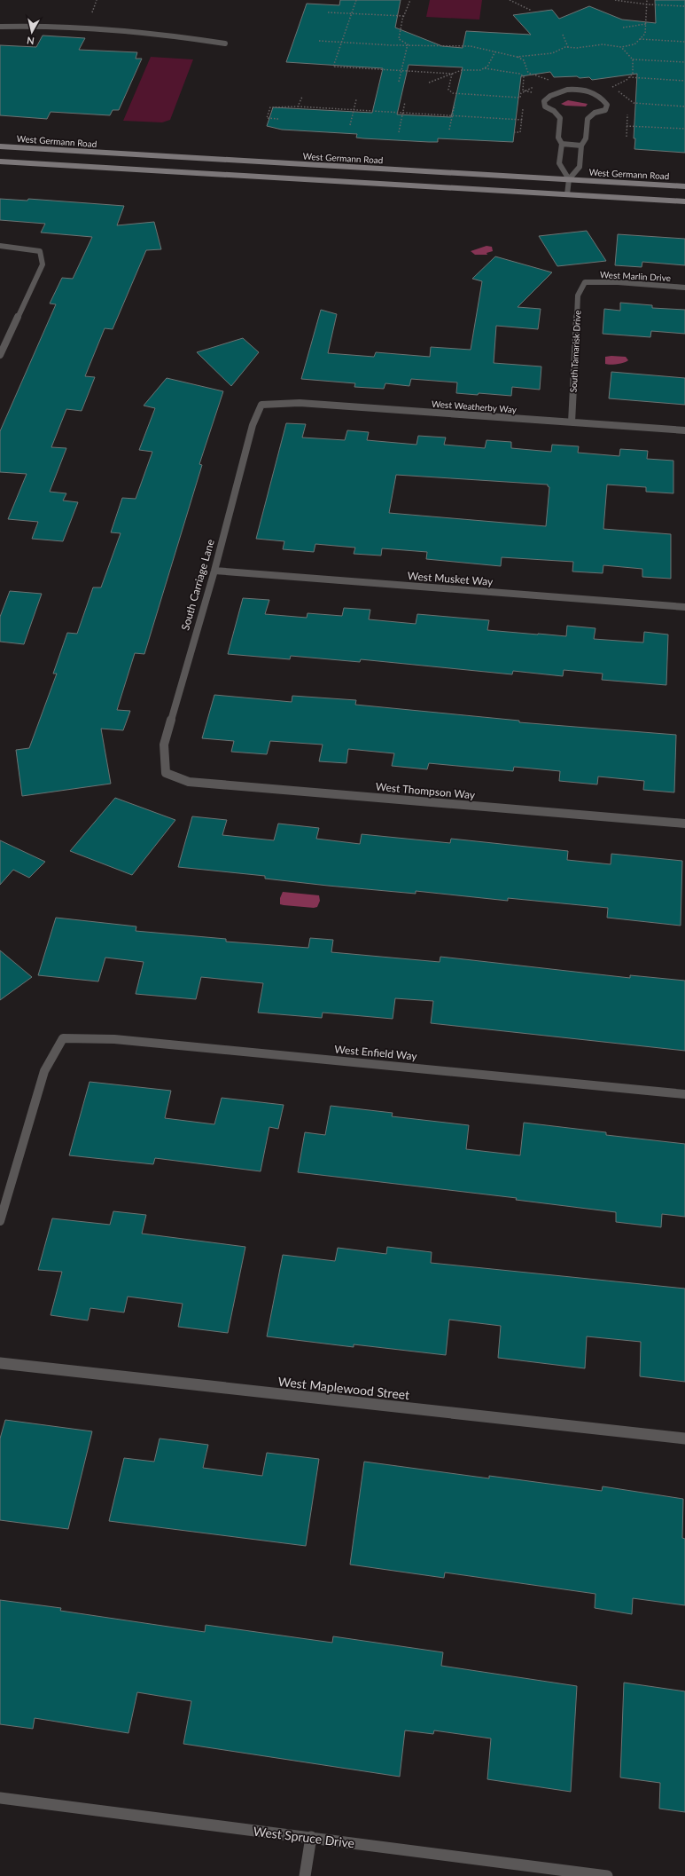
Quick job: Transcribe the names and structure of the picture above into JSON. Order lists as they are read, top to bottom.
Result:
{
  "streets": {
    "main road": ["West Germann Road"],
    "street": [
      "West Marlin Drive",
      "South Tamarisk Drive",
      "West Weatherby Way",
      "West Musket Way",
      "South Carriage Lane",
      "West Thompson Way",
      "West Enfield Way",
      "West Maplewood Street",
      "West Spruce Drive"
    ]
  },
  "crossings": [
    ["West Marlin Drive", "South Tamarisk Drive"],
    ["South Tamarisk Drive", "West Weatherby Way"],
    ["West Weatherby Way", "South Carriage Lane"],
    ["West Musket Way", "South Carriage Lane"],
    ["South Carriage Lane", "West Thompson Way"]
  ],
  "north": "bottom"
}
